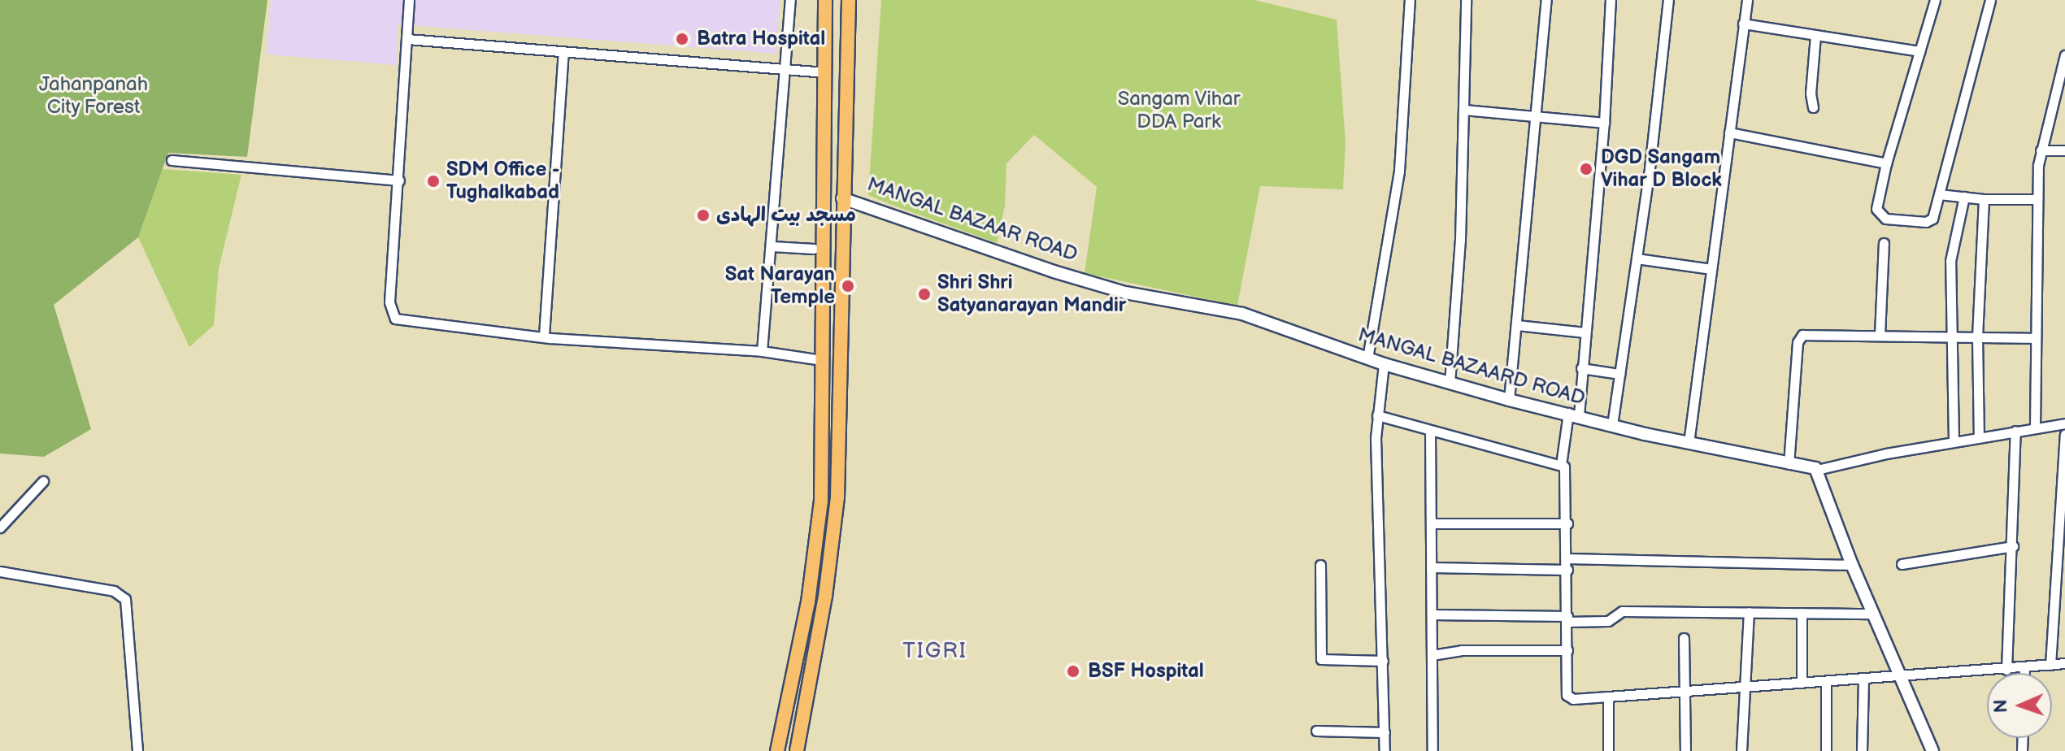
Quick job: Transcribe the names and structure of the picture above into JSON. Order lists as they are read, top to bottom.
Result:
{
  "streets": {
    "street": ["MANGAL BAZAAR ROAD", "MANGAL BAZAARD ROAD"]
  },
  "crossings": [
    ["MANGAL BAZAAR ROAD", "MANGAL BAZAARD ROAD"]
  ],
  "districts": ["TIGRI"],
  "parks": ["Jahanpanah City Forest", "Sangam Vihar DDA Park"],
  "places": [
    "Batra Hospital",
    "DGD Sangam Vihar D Block",
    "SDM Office - Tughalkabad",
    "مسجد بیت الہادی",
    "Sat Narayan Temple",
    "Shri Shri Satyanarayan Mandir",
    "BSF Hospital"
  ],
  "north": "left"
}
